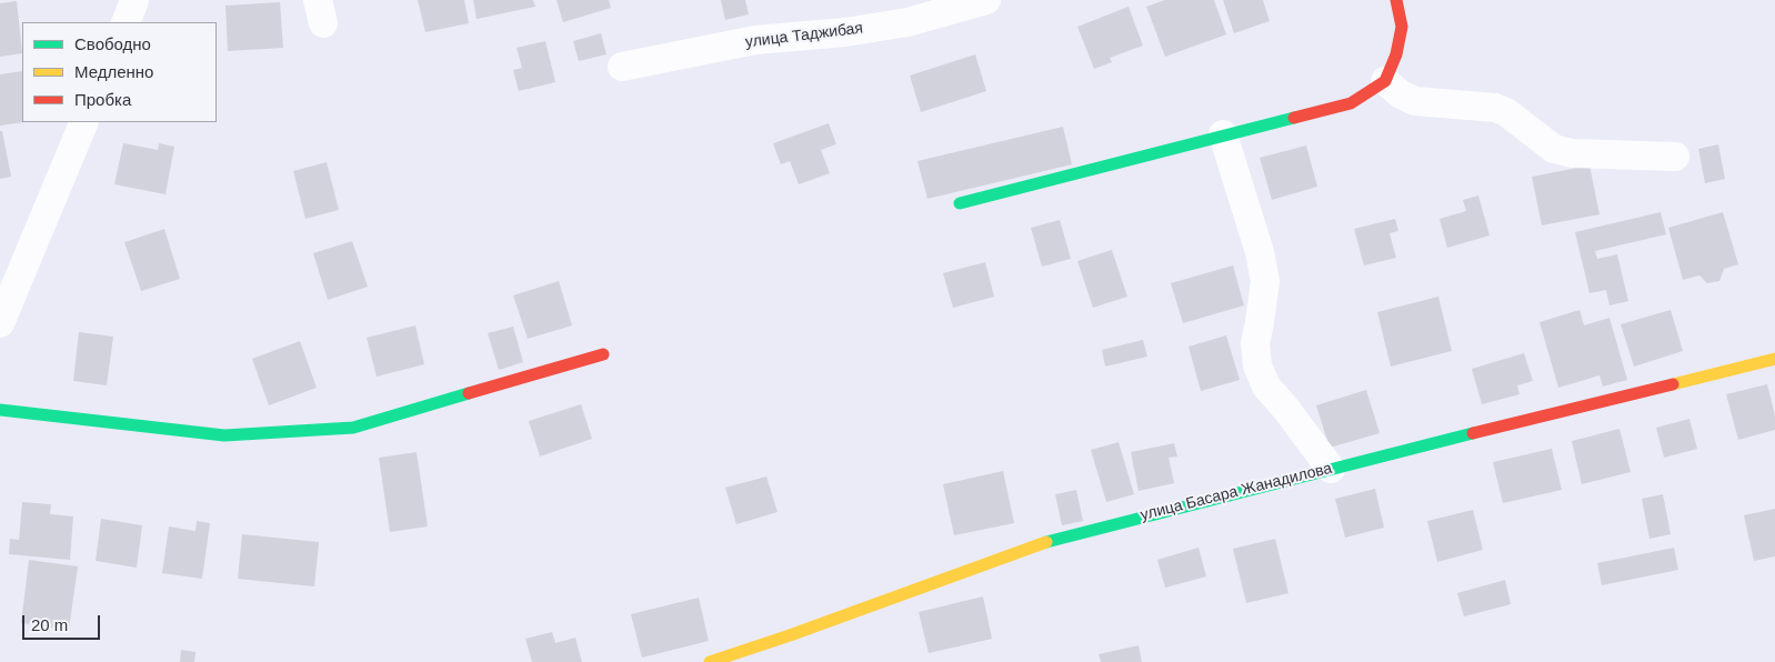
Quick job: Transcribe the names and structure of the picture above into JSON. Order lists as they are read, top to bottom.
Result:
{
  "streets": {
    "street": ["улица Таджибая", "улица Басара Жанадилова"]
  },
  "legend": ["Свободно", "Медленно", "Пробка"],
  "scale_bar": "20 m"
}
